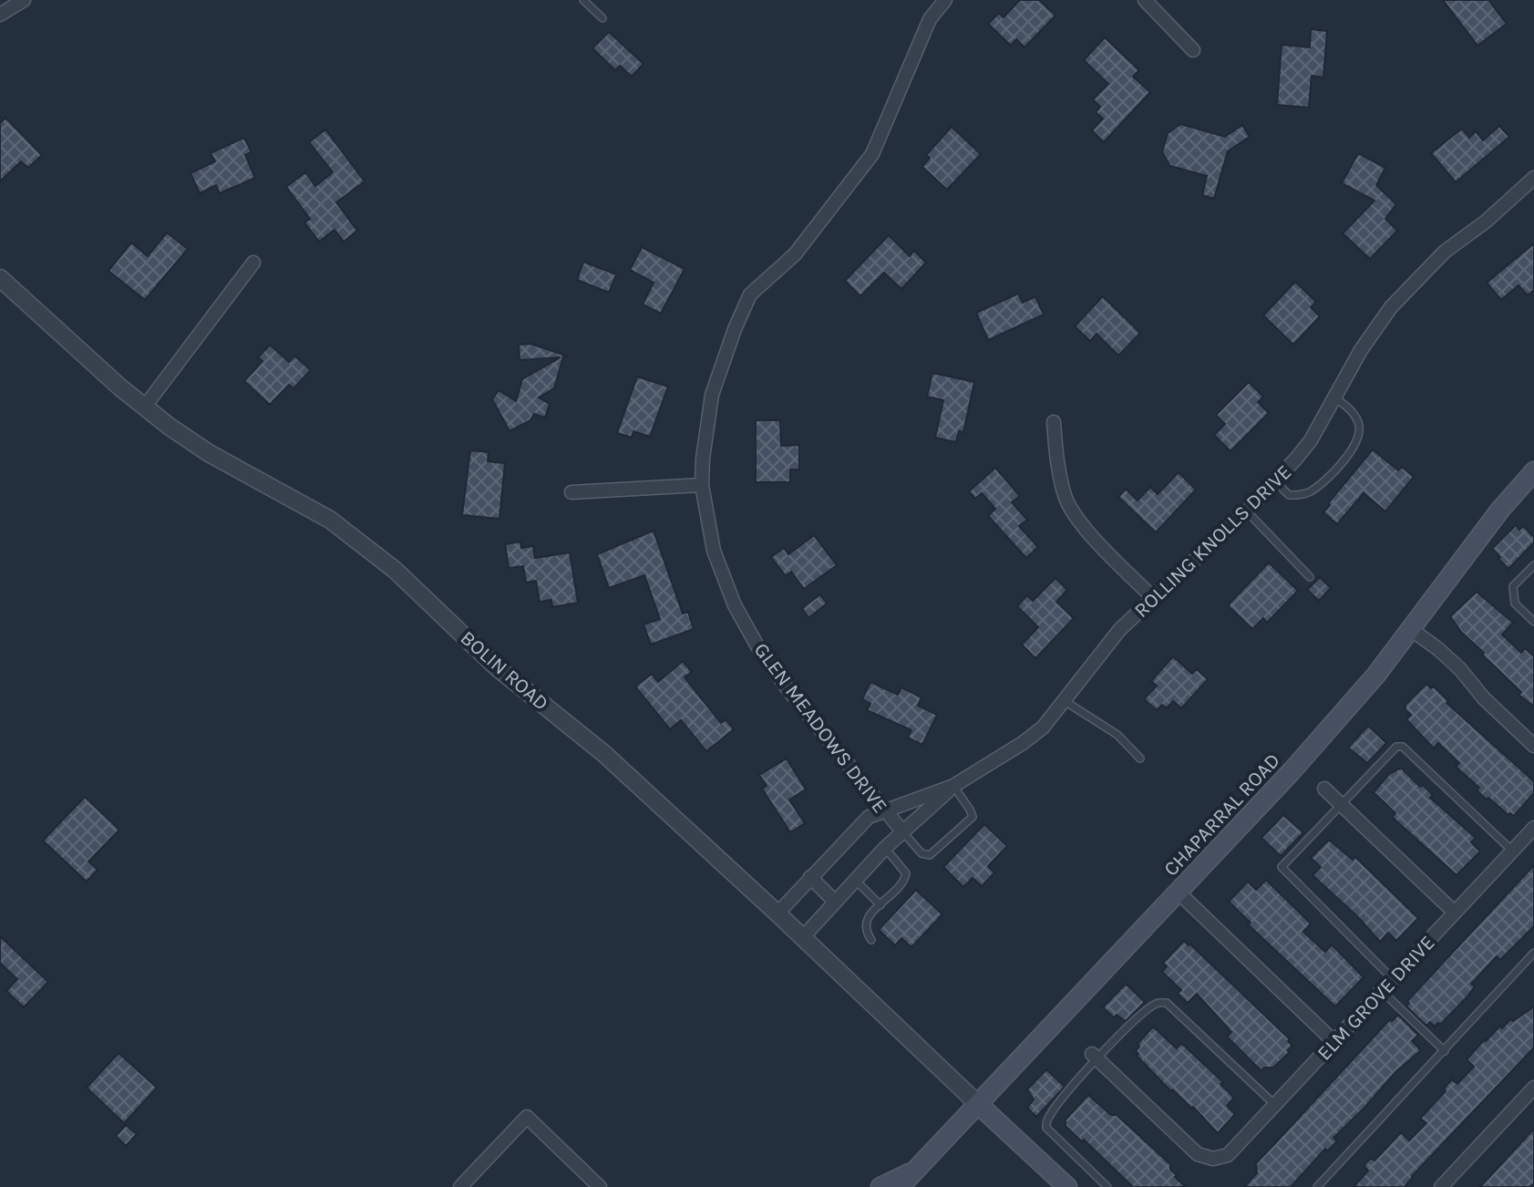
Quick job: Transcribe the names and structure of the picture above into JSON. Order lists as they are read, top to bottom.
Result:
{
  "streets": {
    "main road": ["CHAPARRAL ROAD"],
    "street": [
      "ROLLING KNOLLS DRIVE",
      "BOLIN ROAD",
      "GLEN MEADOWS DRIVE",
      "ELM GROVE DRIVE"
    ]
  },
  "crossings": [
    ["ROLLING KNOLLS DRIVE", "BOLIN ROAD"],
    ["ROLLING KNOLLS DRIVE", "GLEN MEADOWS DRIVE"],
    ["BOLIN ROAD", "CHAPARRAL ROAD"]
  ]
}
